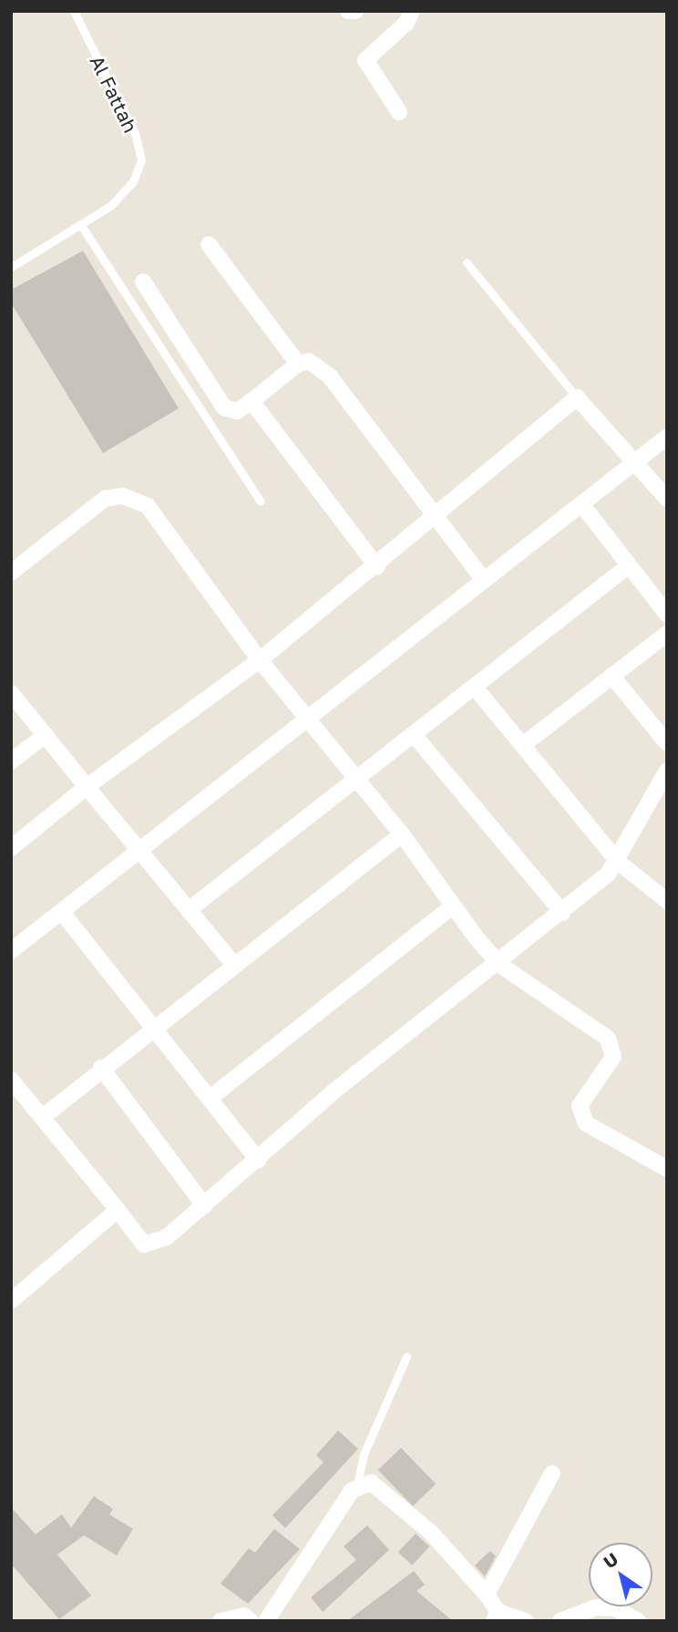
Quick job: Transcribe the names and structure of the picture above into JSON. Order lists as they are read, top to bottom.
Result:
{
  "streets": {
    "lane": ["Al Fattah"]
  },
  "north": "top left"
}
